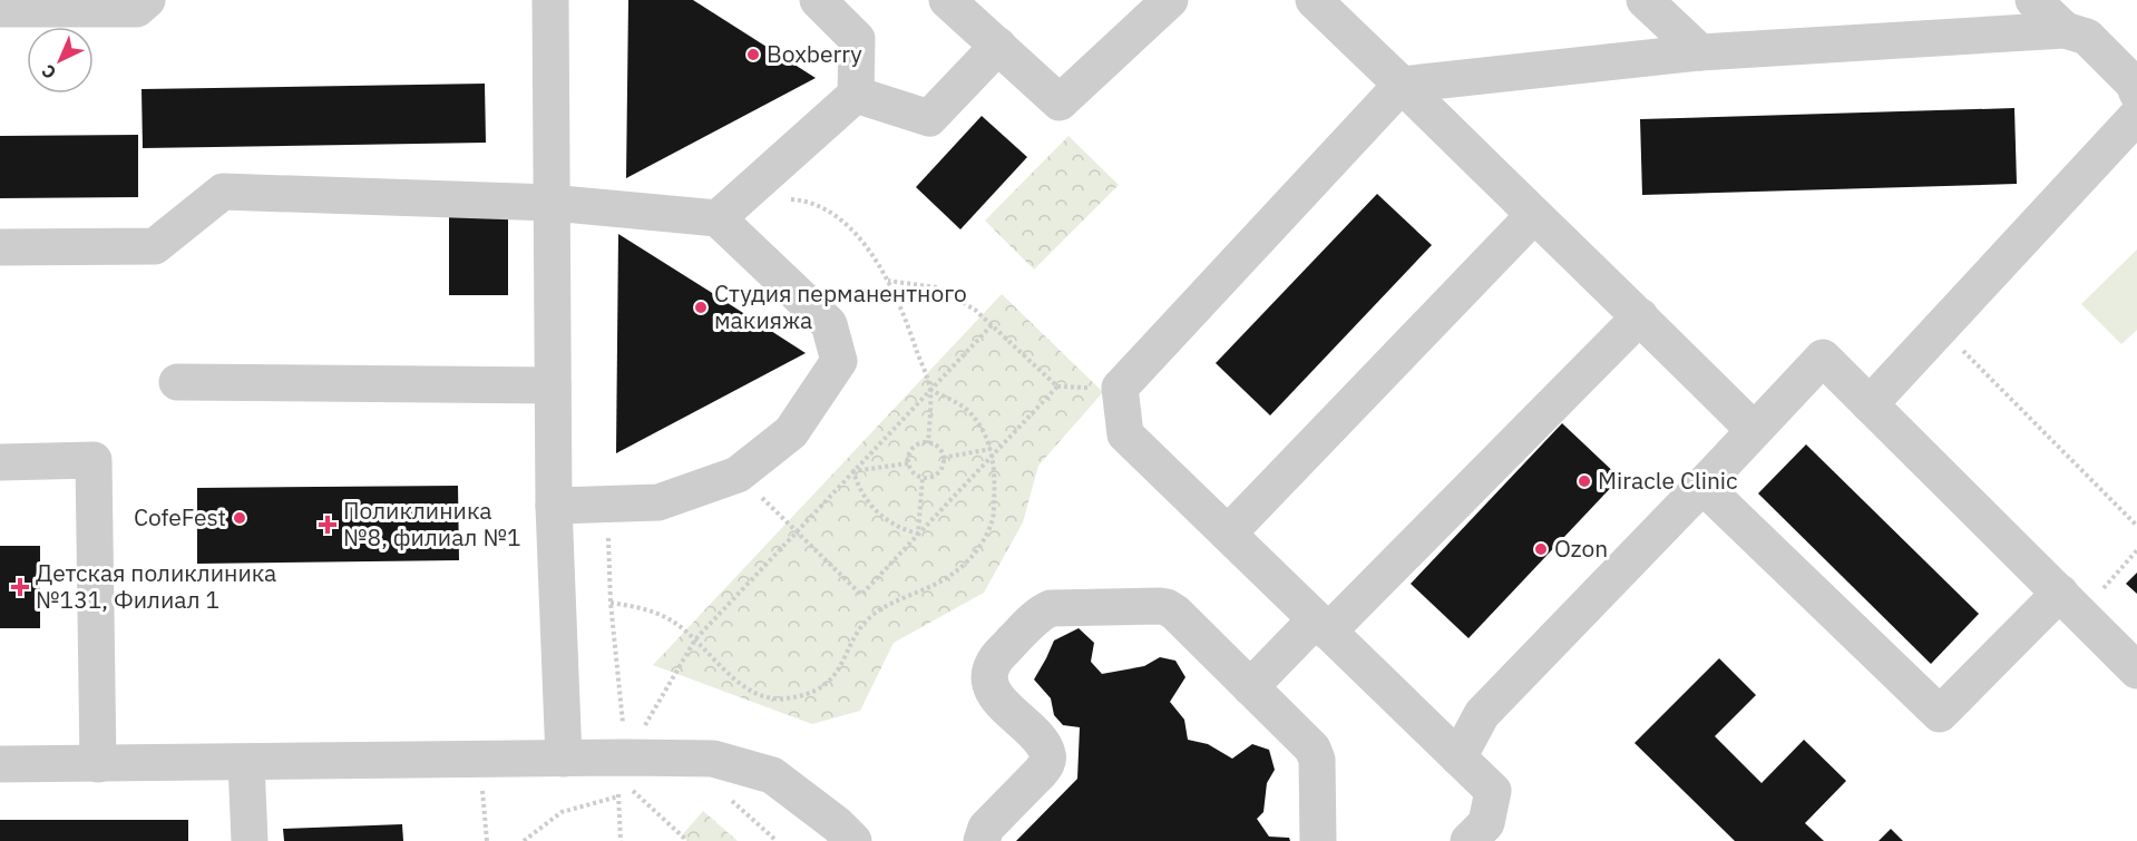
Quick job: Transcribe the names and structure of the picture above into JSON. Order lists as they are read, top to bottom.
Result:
{
  "places": {
    "other": [
      "Boxberry",
      "Студия перманентного макияжа",
      "Miracle Clinic",
      "CofeFest",
      "Ozon"
    ],
    "health": ["Поликлиника №8, филиал №1", "Детская поликлиника №131, Филиал 1"]
  },
  "north": "bottom left"
}
